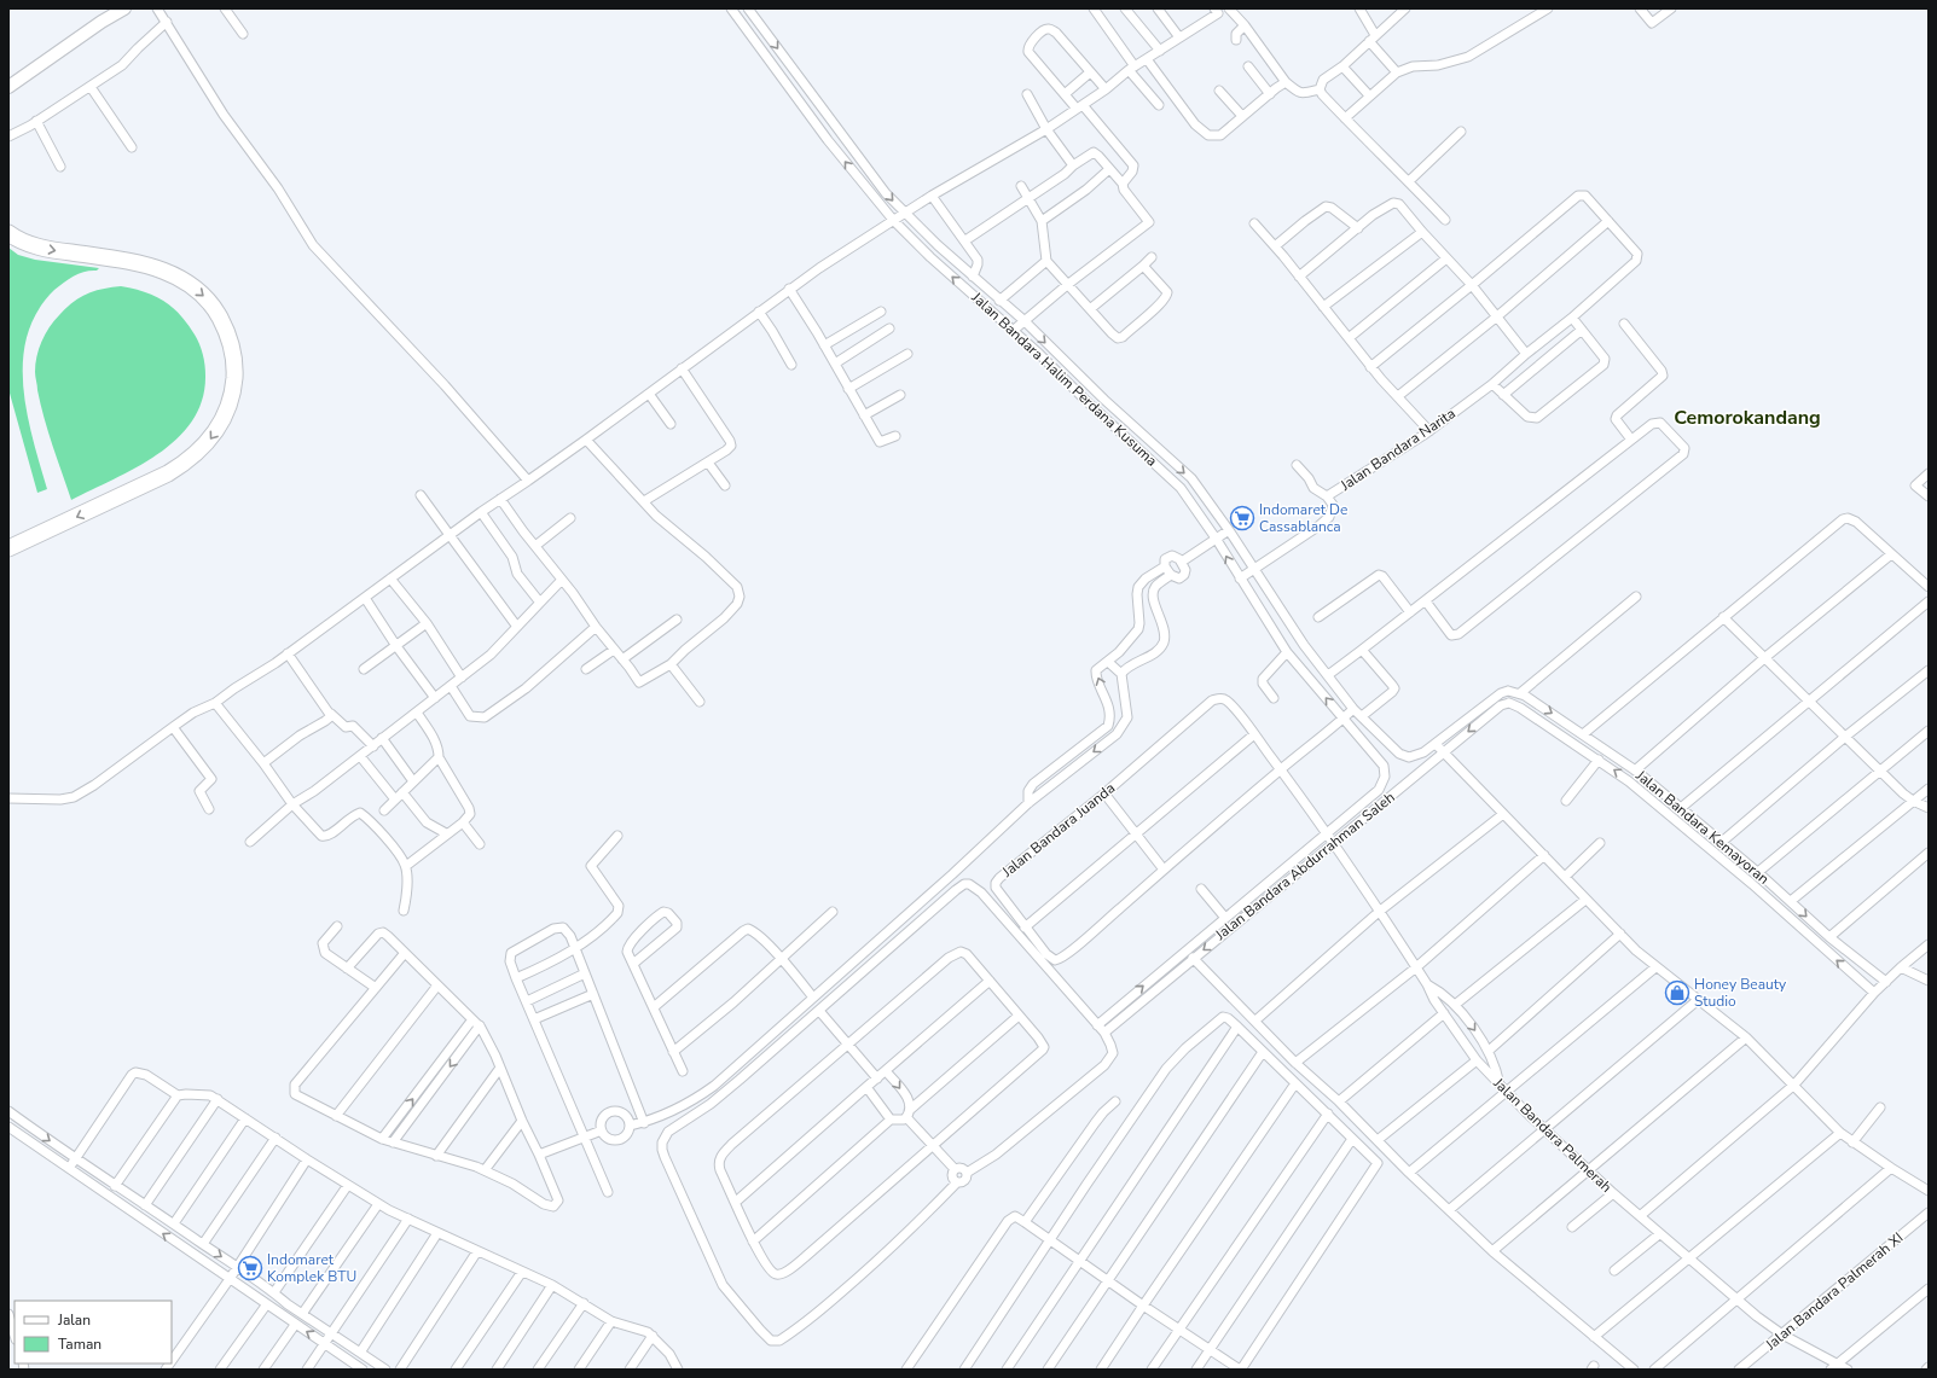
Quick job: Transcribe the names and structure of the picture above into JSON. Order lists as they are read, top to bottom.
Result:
{
  "streets": {
    "street": [
      "Jalan Bandara Halim Perdana Kusuma",
      "Jalan Bandara Narita",
      "Jalan Bandara Kemayoran",
      "Jalan Bandara Juanda",
      "Jalan Bandara Abdurrahman Saleh",
      "Jalan Bandara Palmerah",
      "Jalan Bandara Palmerah XI"
    ]
  },
  "crossings": [
    ["Jalan Bandara Halim Perdana Kusuma", "Jalan Bandara Narita"],
    ["Jalan Bandara Halim Perdana Kusuma", "Jalan Bandara Juanda"],
    ["Jalan Bandara Halim Perdana Kusuma", "Jalan Bandara Abdurrahman Saleh"],
    ["Jalan Bandara Kemayoran", "Jalan Bandara Abdurrahman Saleh"],
    ["Jalan Bandara Juanda", "Jalan Bandara Abdurrahman Saleh"],
    ["Jalan Bandara Juanda", "Jalan Bandara Palmerah"],
    ["Jalan Bandara Abdurrahman Saleh", "Jalan Bandara Palmerah"],
    ["Jalan Bandara Palmerah", "Jalan Bandara Palmerah XI"]
  ],
  "districts": ["Cemorokandang"],
  "places": {
    "supermarket": ["Indomaret De Cassablanca", "Indomaret Komplek BTU"],
    "shop": ["Honey Beauty Studio"]
  },
  "legend": ["Jalan", "Taman"]
}
